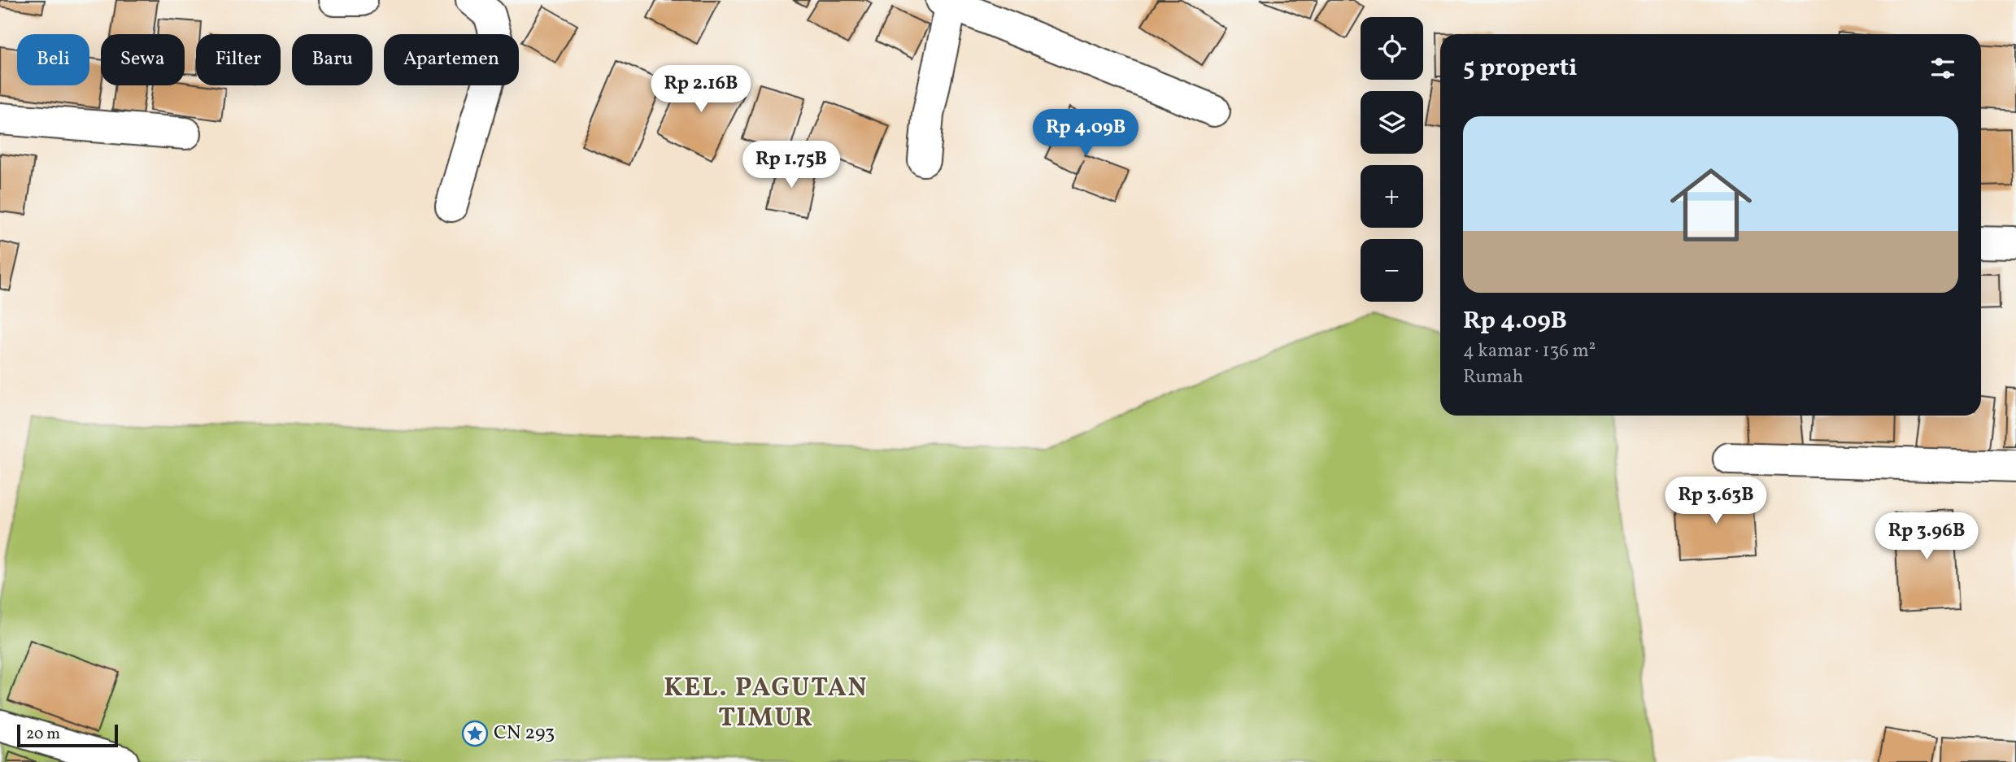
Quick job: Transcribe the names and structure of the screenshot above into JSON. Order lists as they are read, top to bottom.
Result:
{
  "districts": ["KEL. PAGUTAN TIMUR"],
  "places": {
    "place": ["CN 293"]
  },
  "scale_bar": "20 m",
  "page": {
    "map_buttons": ["+", "−"],
    "chip": [
      "Beli",
      "Sewa",
      "Filter",
      "Baru",
      "Apartemen"
    ],
    "heading": "5 properti",
    "price": [
      "Rp 2.16B",
      "Rp 4.09B",
      "Rp 1.75B",
      "Rp 3.63B",
      "Rp 3.96B"
    ],
    "list": [
      {
        "name": "Rp 4.09B",
        "note": "4 kamar · 136 m² · Rumah"
      }
    ],
    "scale": "20 m"
  }
}
